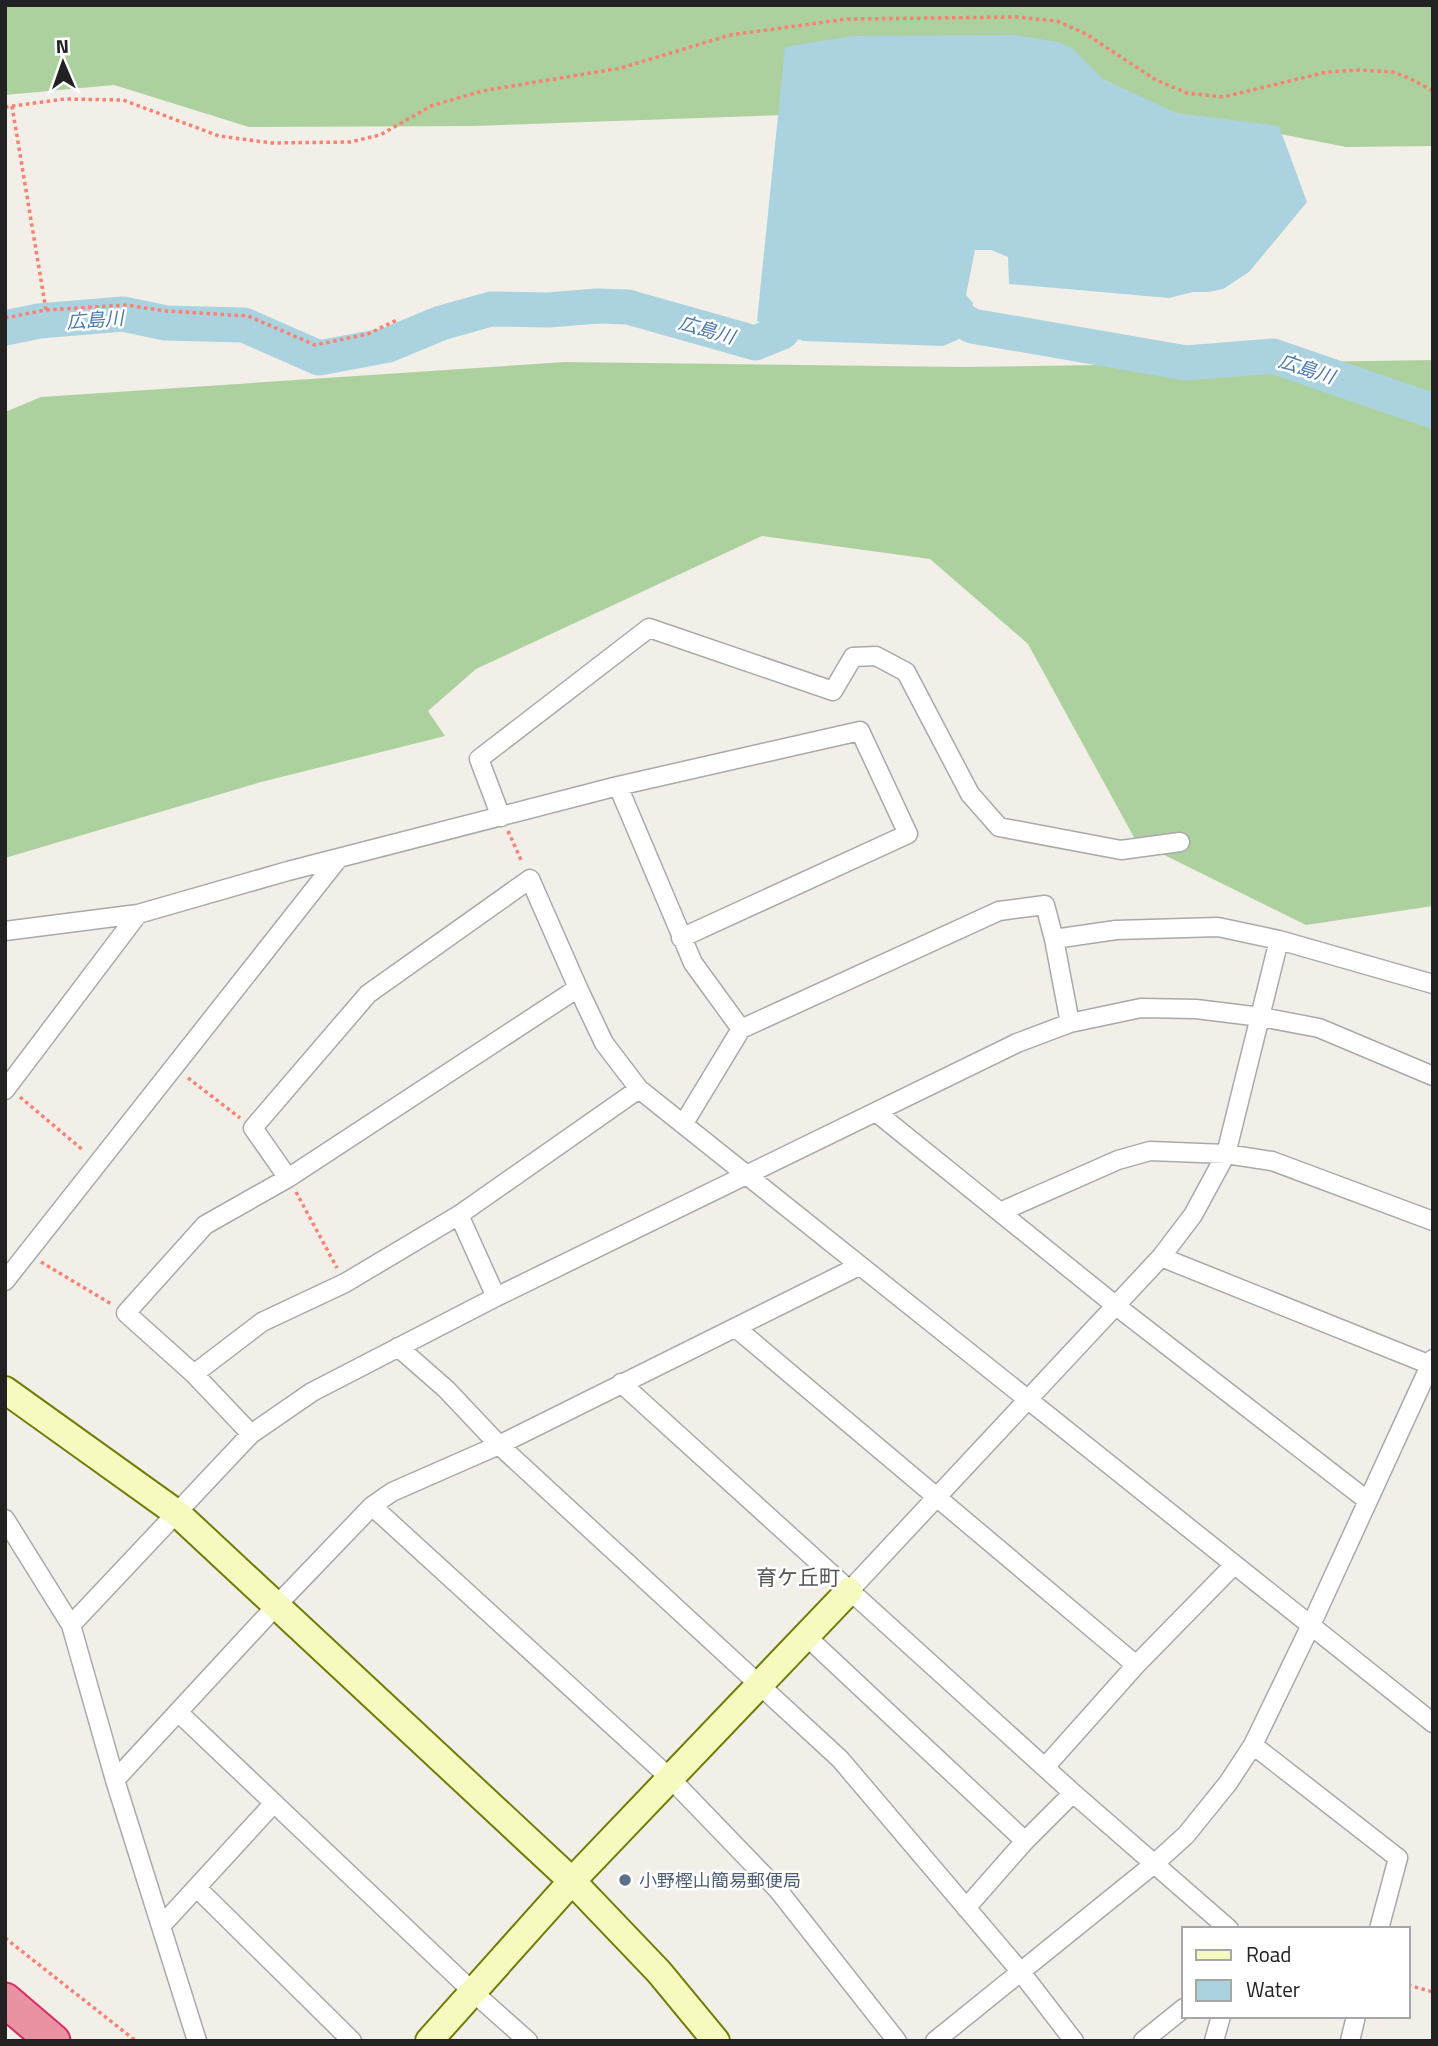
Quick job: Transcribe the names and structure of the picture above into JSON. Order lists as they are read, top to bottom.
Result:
{
  "districts": ["育ケ丘町"],
  "water": ["広島川"],
  "places": ["小野樫山簡易郵便局"],
  "legend": ["Road", "Water"],
  "north": "top"
}
